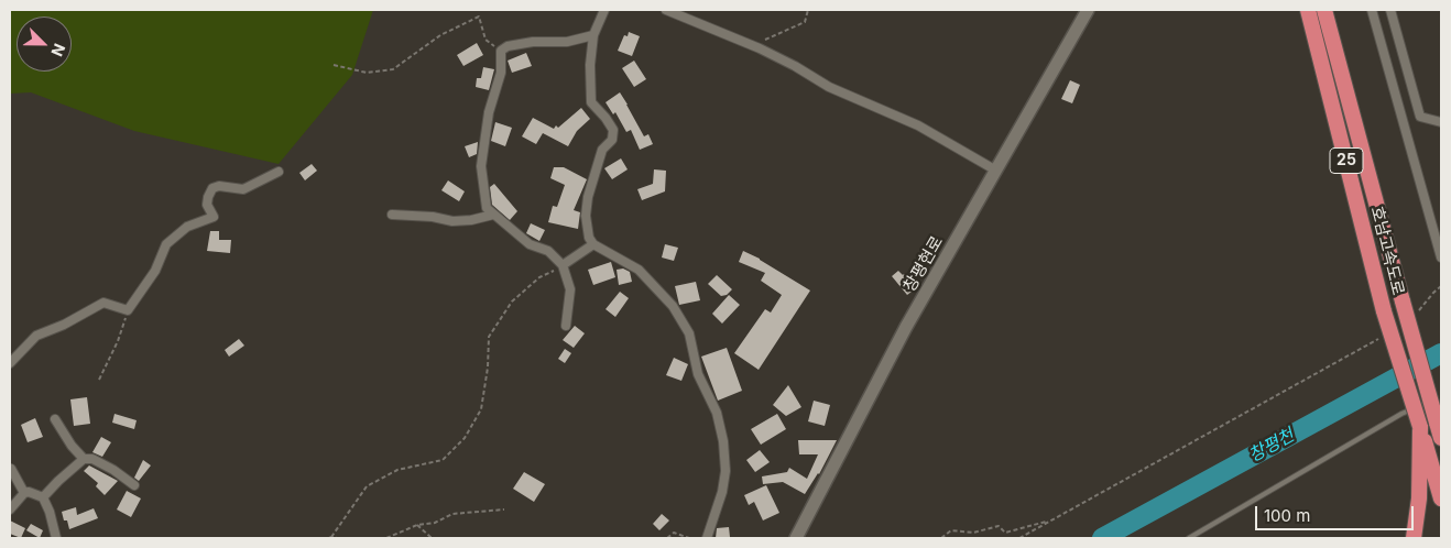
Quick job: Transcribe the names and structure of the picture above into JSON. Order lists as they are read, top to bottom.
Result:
{
  "streets": {
    "highway": ["25", "호남고속도로"],
    "main road": ["창평현로"]
  },
  "water": ["창평천"],
  "scale_bar": "100 m",
  "north": "bottom right"
}
